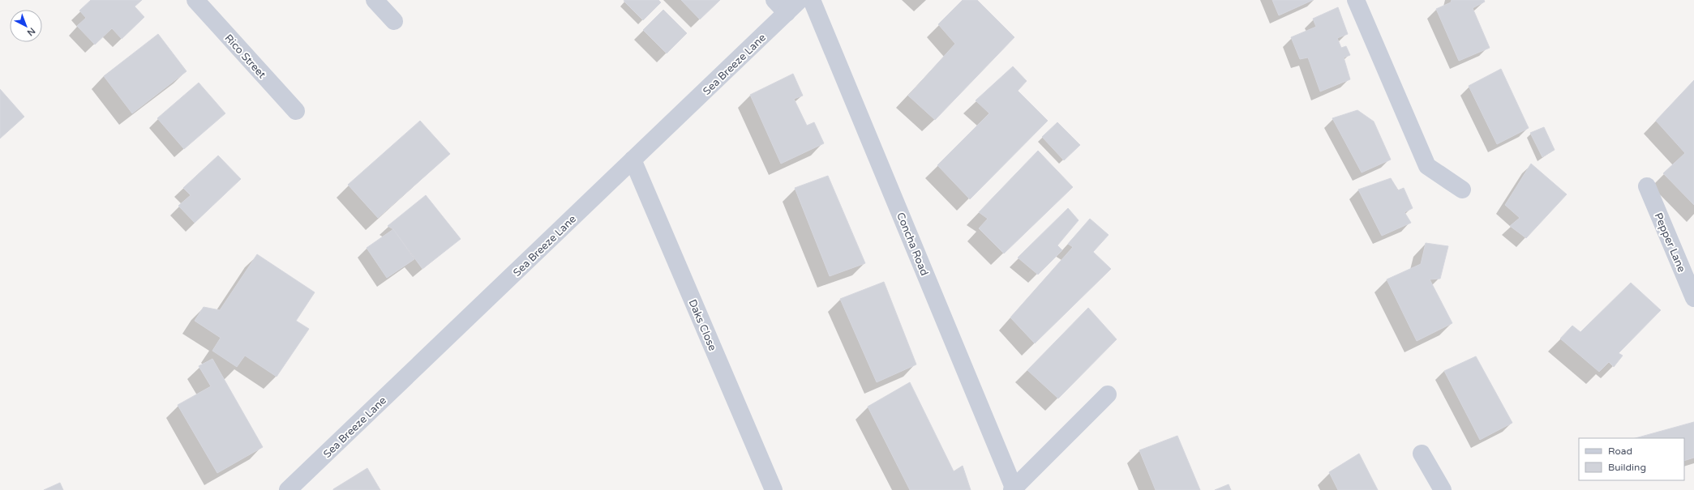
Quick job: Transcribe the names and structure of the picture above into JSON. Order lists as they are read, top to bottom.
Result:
{
  "streets": {
    "street": [
      "Rico Street",
      "Sea Breeze Lane",
      "Pepper Lane",
      "Concha Road",
      "Daks Close"
    ]
  },
  "crossings": [
    ["Sea Breeze Lane", "Daks Close"]
  ],
  "legend": ["Road", "Building"],
  "north": "bottom right"
}
